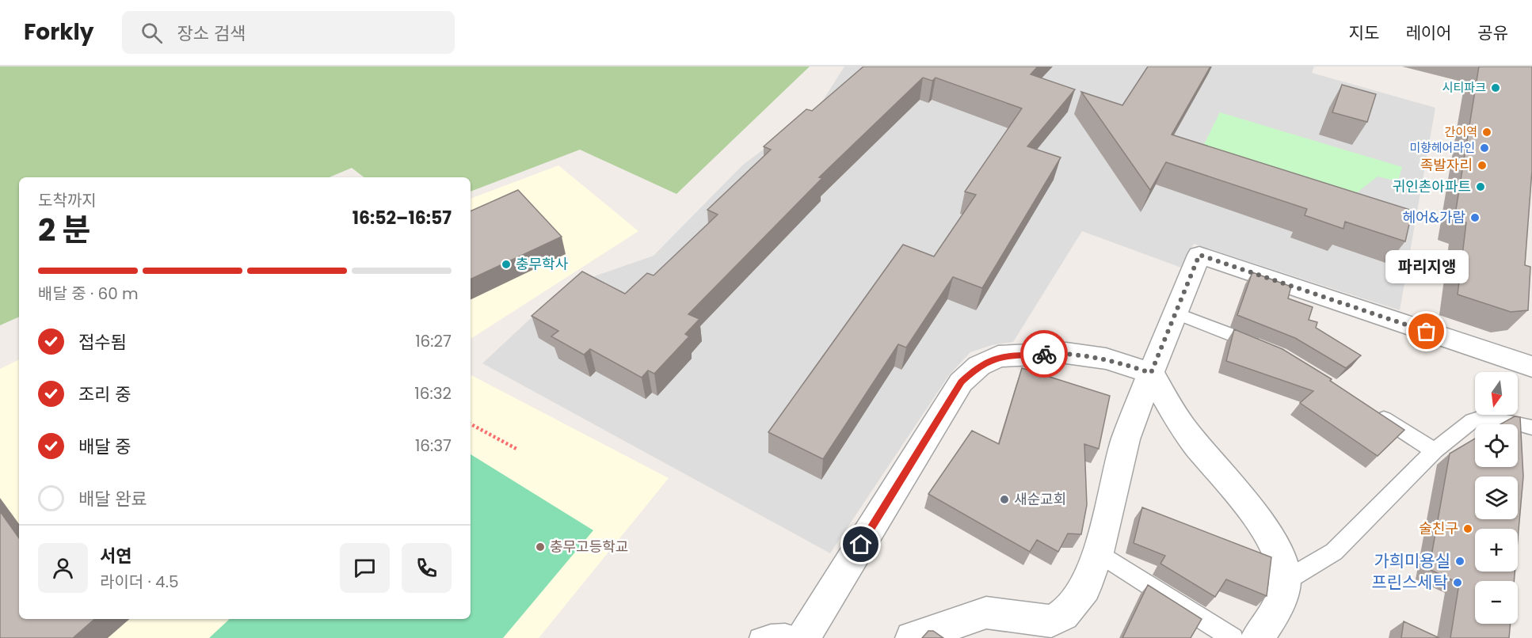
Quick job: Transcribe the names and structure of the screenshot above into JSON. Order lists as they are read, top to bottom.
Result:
{
  "places": [
    "시티파크",
    "간이역",
    "미향헤어라인",
    "족발자리",
    "귀인촌아파트",
    "헤어&가람",
    "충무학사",
    "파리지앵",
    "새순교회",
    "술친구",
    "충무고등학교",
    "가희미용실",
    "프린스세탁"
  ],
  "north": "bottom",
  "page": {
    "header": "Forkly",
    "search": "장소 검색",
    "nav": ["지도", "레이어", "공유"],
    "heading": ["2 분", "도착까지", "16:52–16:57"],
    "panel": ["서연", "라이더 · 4.5"],
    "bubble": "파리지앵",
    "bar": "배달 중 · 60 m",
    "list": [
      ["접수됨", "16:27"],
      ["조리 중", "16:32"],
      ["배달 중", "16:37"],
      "배달 완료"
    ],
    "map_buttons": ["+", "−"]
  }
}
